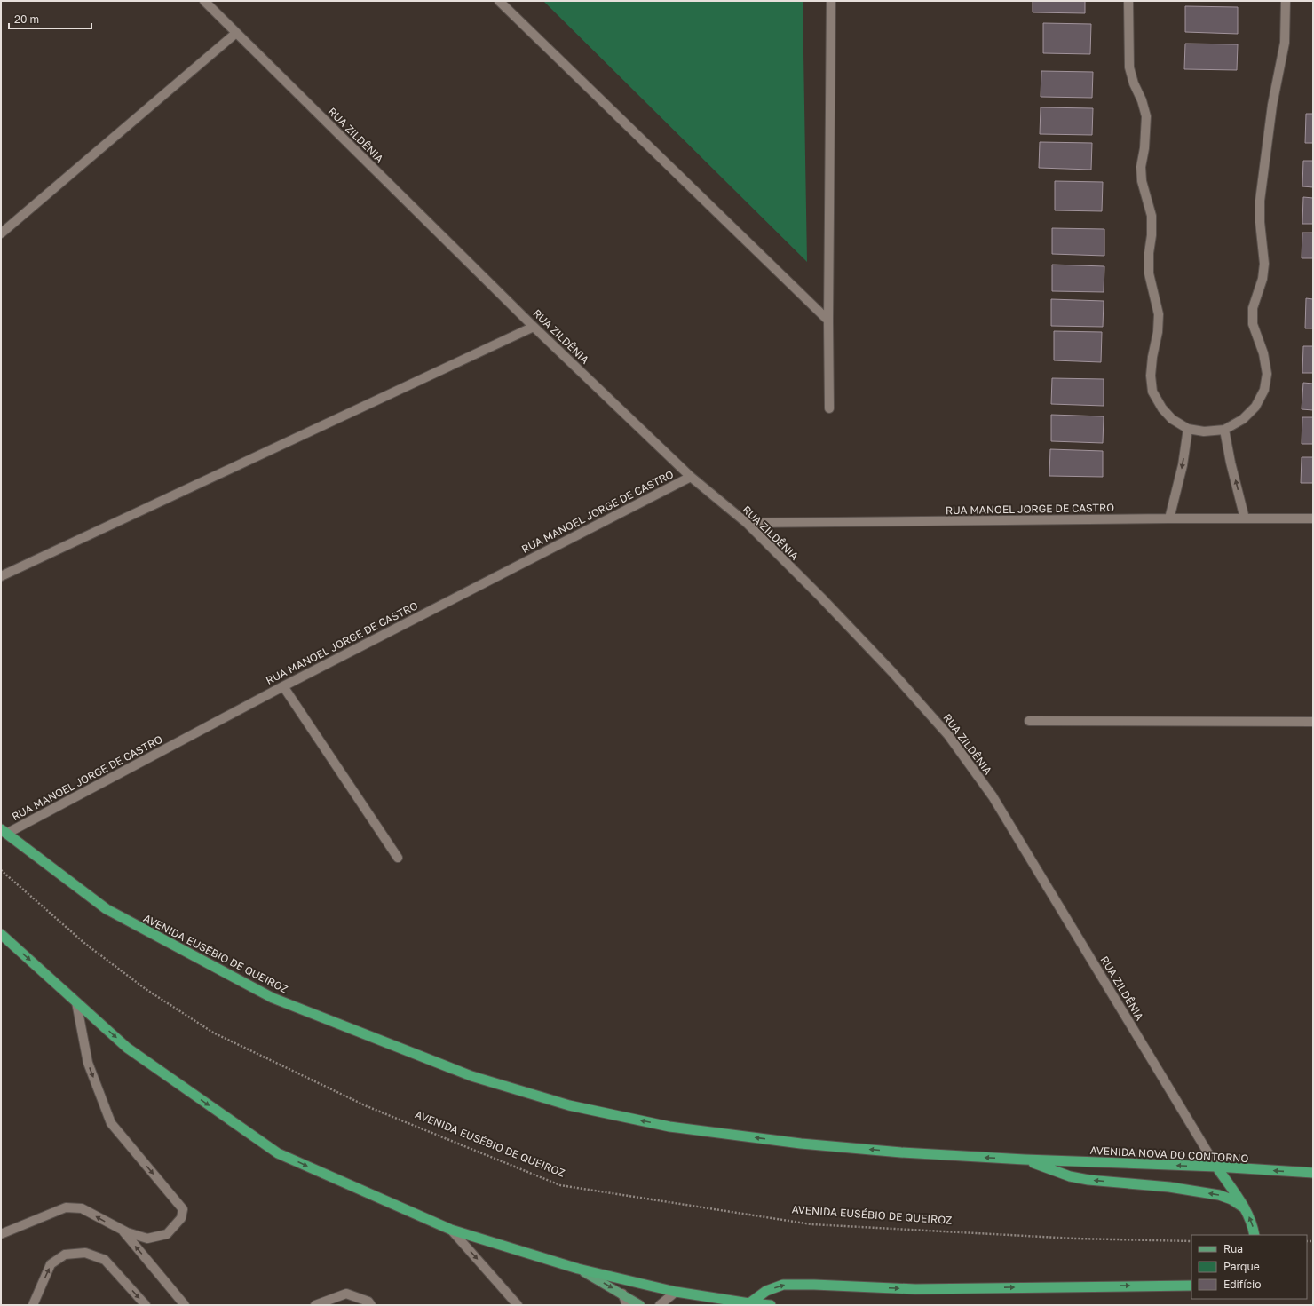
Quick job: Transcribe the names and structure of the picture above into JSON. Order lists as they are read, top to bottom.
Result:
{
  "streets": {
    "highway": ["AVENIDA EUSÉBIO DE QUEIROZ", "AVENIDA NOVA DO CONTORNO"],
    "street": ["RUA ZILDÊNIA", "RUA MANOEL JORGE DE CASTRO"]
  },
  "crossings": [
    ["RUA ZILDÊNIA", "RUA MANOEL JORGE DE CASTRO"],
    ["RUA ZILDÊNIA", "AVENIDA NOVA DO CONTORNO"],
    ["RUA MANOEL JORGE DE CASTRO", "AVENIDA EUSÉBIO DE QUEIROZ"],
    ["AVENIDA EUSÉBIO DE QUEIROZ", "AVENIDA NOVA DO CONTORNO"]
  ],
  "one_way": ["AVENIDA EUSÉBIO DE QUEIROZ"],
  "legend": ["Rua", "Parque", "Edifício"],
  "scale_bar": "20 m"
}
